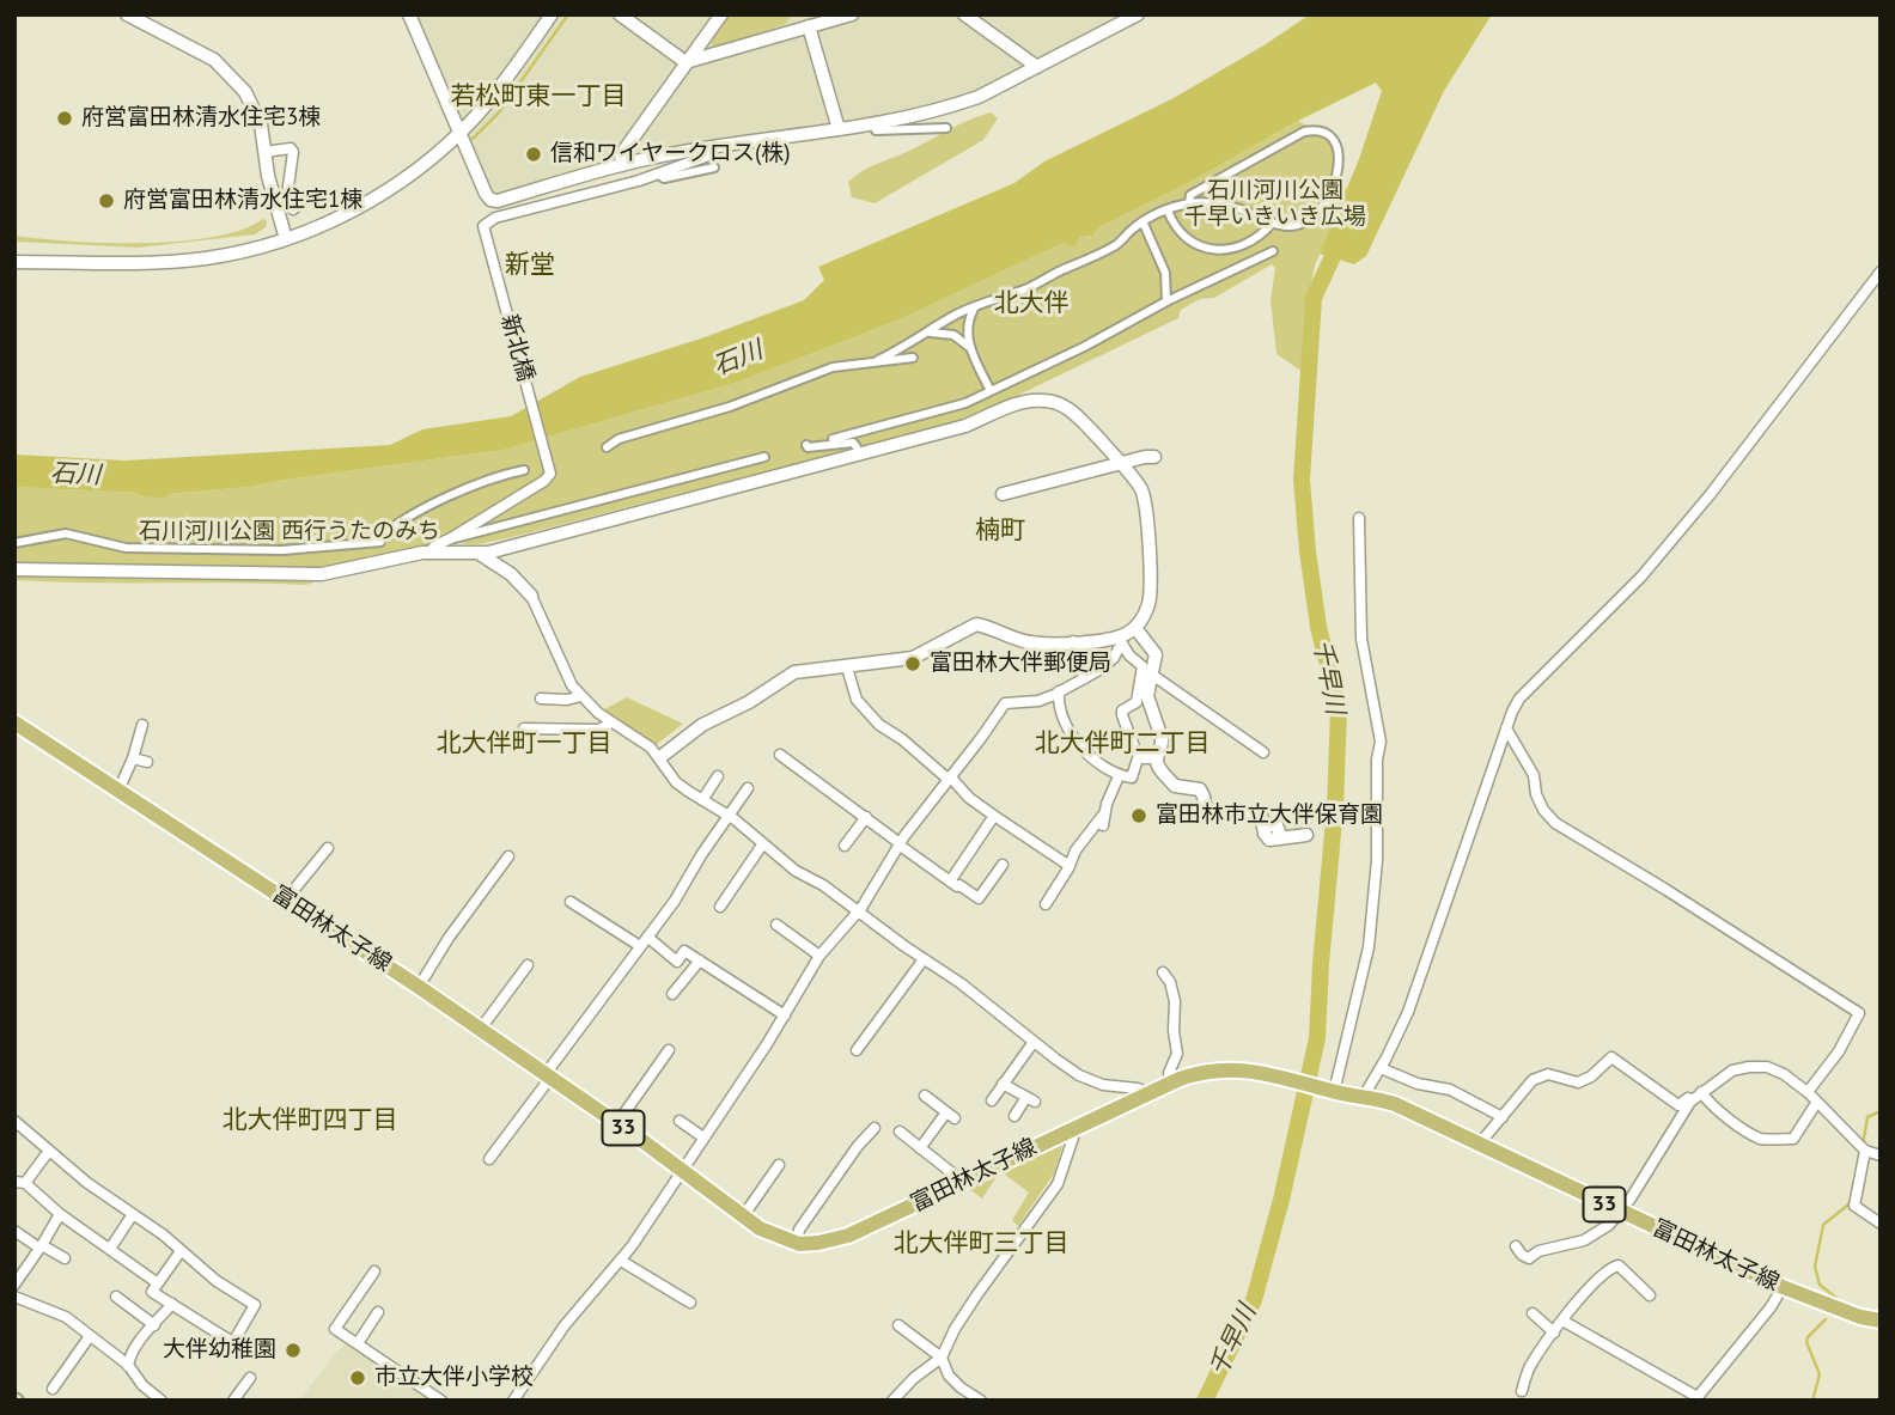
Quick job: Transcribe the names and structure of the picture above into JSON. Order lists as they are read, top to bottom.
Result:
{
  "streets": {
    "main road": ["富田林太子線", "33"],
    "street": ["新北橋"]
  },
  "districts": [
    "若松町東一丁目",
    "新堂",
    "北大伴",
    "楠町",
    "北大伴町一丁目",
    "北大伴町二丁目",
    "北大伴町四丁目",
    "北大伴町三丁目"
  ],
  "water": ["石川", "千早川"],
  "parks": ["石川河川公園 千早いきいき広場", "石川河川公園 西行うたのみち"],
  "places": [
    "府営富田林清水住宅3棟",
    "信和ワイヤークロス(株)",
    "府営富田林清水住宅1棟",
    "富田林大伴郵便局",
    "富田林市立大伴保育園",
    "大伴幼稚園",
    "市立大伴小学校"
  ]
}
